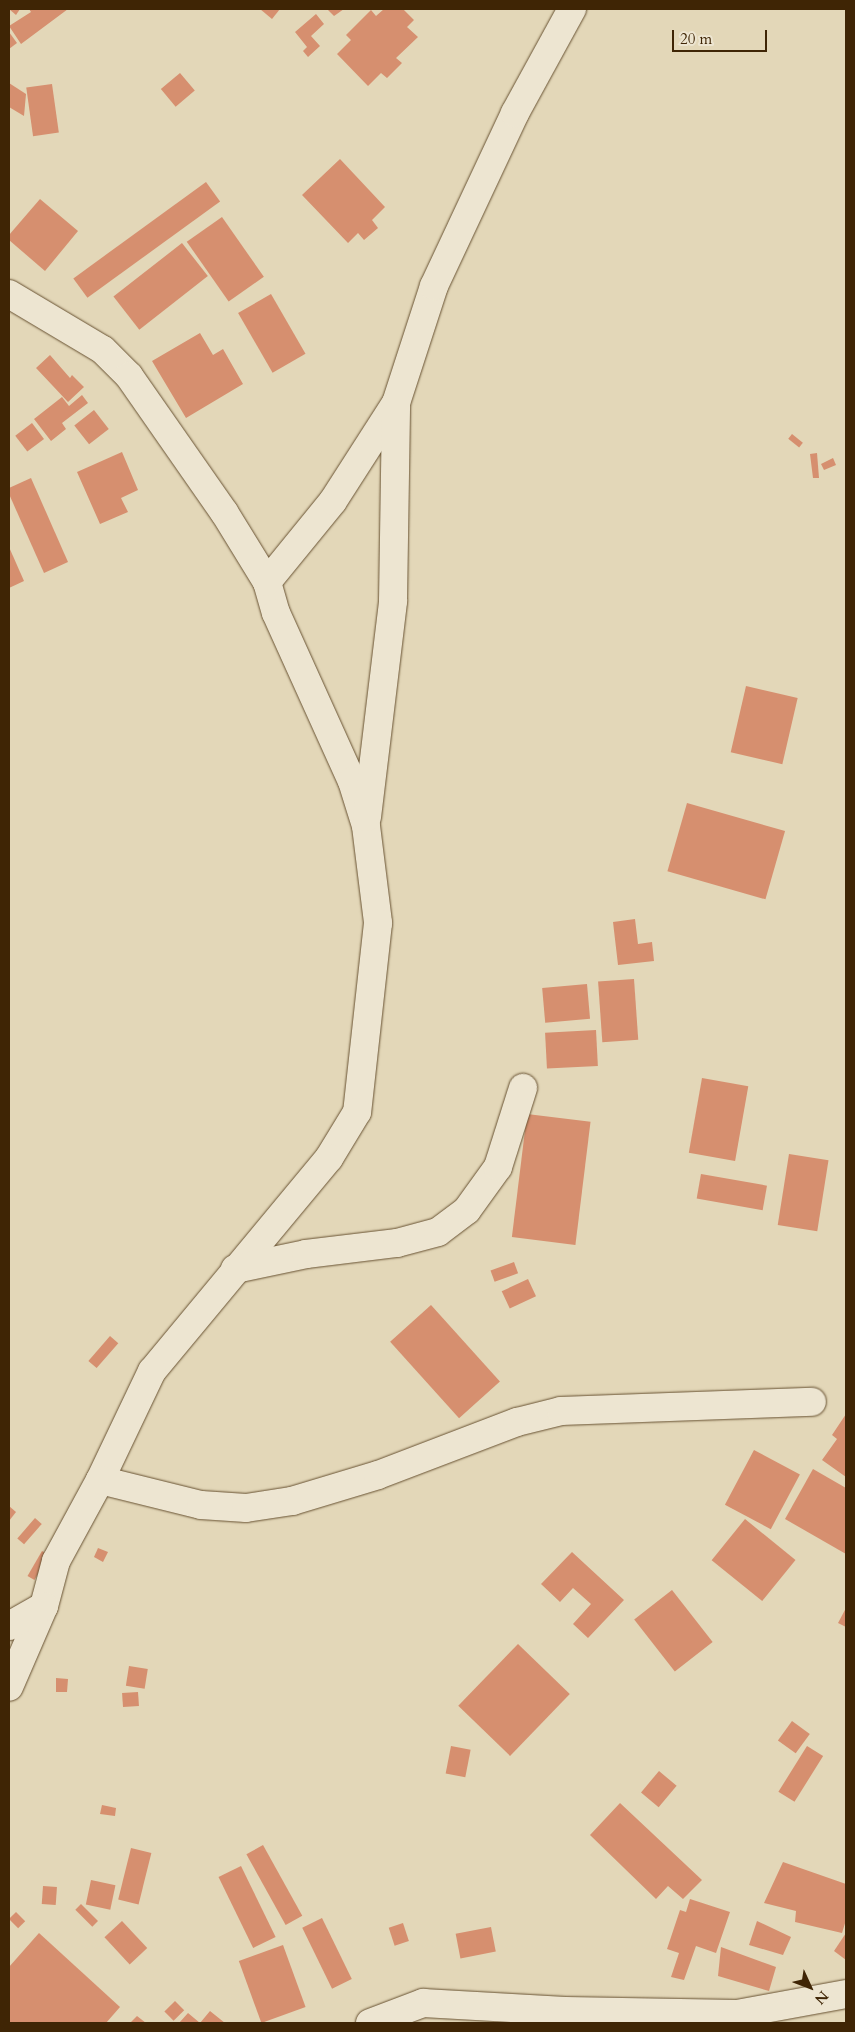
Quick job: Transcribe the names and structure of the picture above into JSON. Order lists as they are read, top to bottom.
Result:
{
  "scale_bar": "20 m",
  "north": "bottom right"
}
